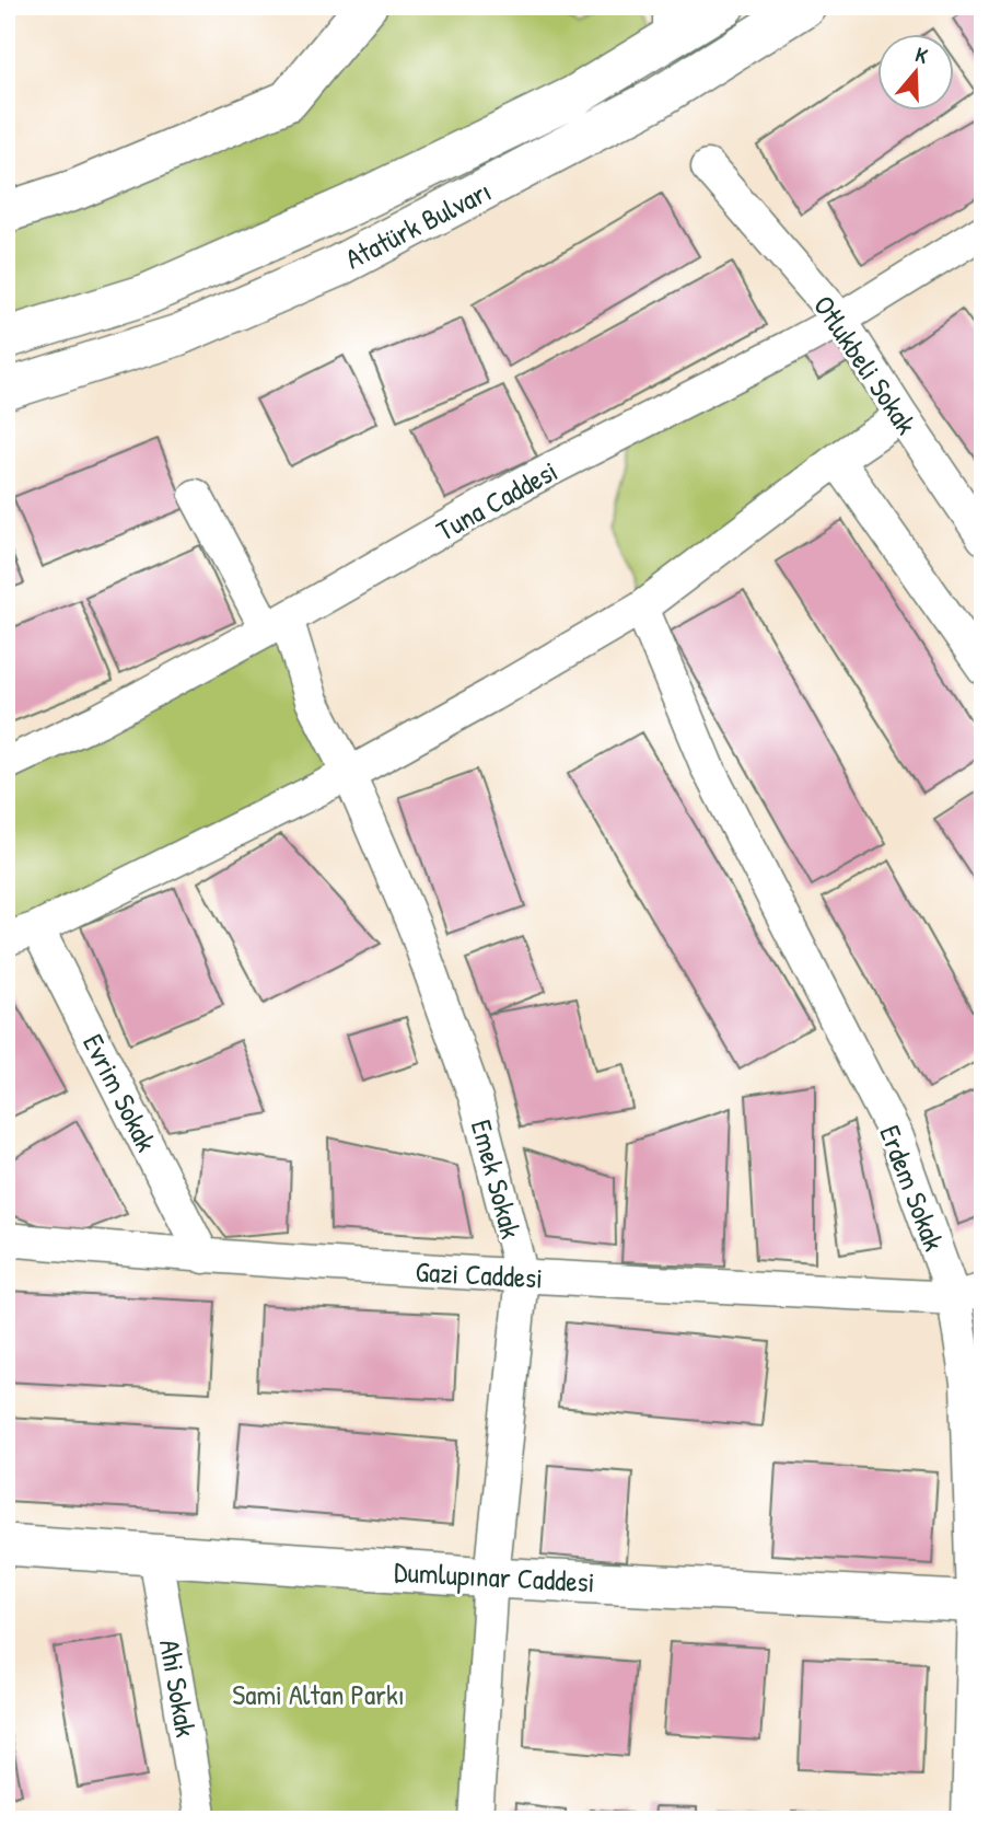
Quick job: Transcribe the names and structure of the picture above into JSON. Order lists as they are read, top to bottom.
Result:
{
  "streets": {
    "main road": ["Atatürk Bulvarı", "Dumlupınar Caddesi"],
    "street": [
      "Otlukbeli Sokak",
      "Tuna Caddesi",
      "Evrim Sokak",
      "Emek Sokak",
      "Erdem Sokak",
      "Gazi Caddesi",
      "Ahi Sokak"
    ]
  },
  "crossings": [
    ["Otlukbeli Sokak", "Tuna Caddesi"],
    ["Tuna Caddesi", "Emek Sokak"],
    ["Evrim Sokak", "Gazi Caddesi"],
    ["Emek Sokak", "Gazi Caddesi"],
    ["Emek Sokak", "Dumlupınar Caddesi"],
    ["Erdem Sokak", "Gazi Caddesi"],
    ["Erdem Sokak", "Dumlupınar Caddesi"],
    ["Dumlupınar Caddesi", "Ahi Sokak"]
  ],
  "parks": ["Sami Altan Parkı"],
  "north": "top"
}
